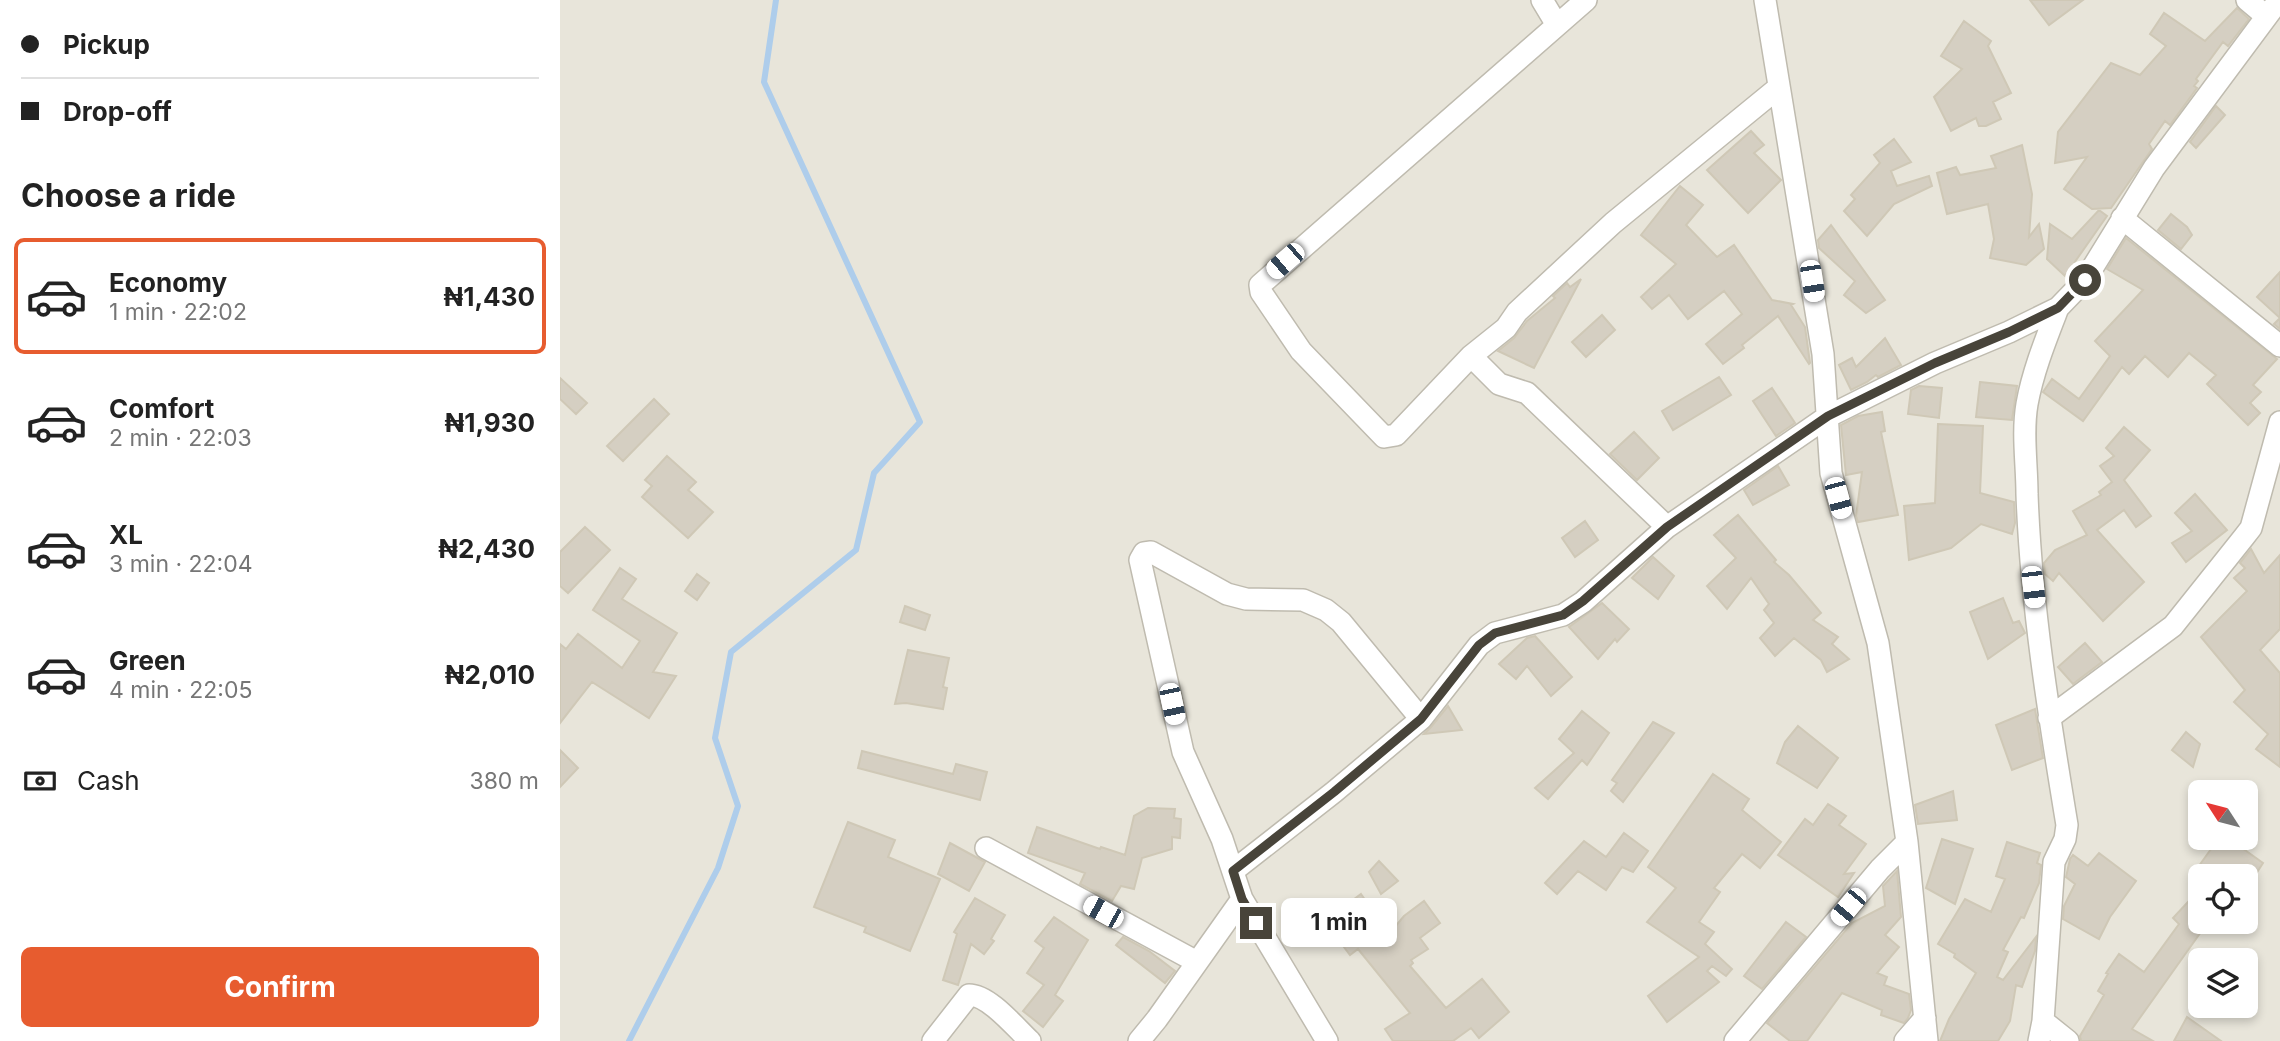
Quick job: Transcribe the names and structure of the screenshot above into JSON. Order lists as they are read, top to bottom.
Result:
{
  "north": "top left",
  "page": {
    "banner": ["Pickup", "Drop-off"],
    "heading": "Choose a ride",
    "list": [
      {
        "name": "Economy",
        "note": "1 min · 22:02",
        "value": "₦1,430"
      },
      {
        "name": "Comfort",
        "note": "2 min · 22:03",
        "value": "₦1,930"
      },
      {
        "name": "XL",
        "note": "3 min · 22:04",
        "value": "₦2,430"
      },
      {
        "name": "Green",
        "note": "4 min · 22:05",
        "value": "₦2,010"
      }
    ],
    "pay": ["Cash", "380 m"],
    "bubble": "1 min",
    "buttons": "Confirm"
  }
}
